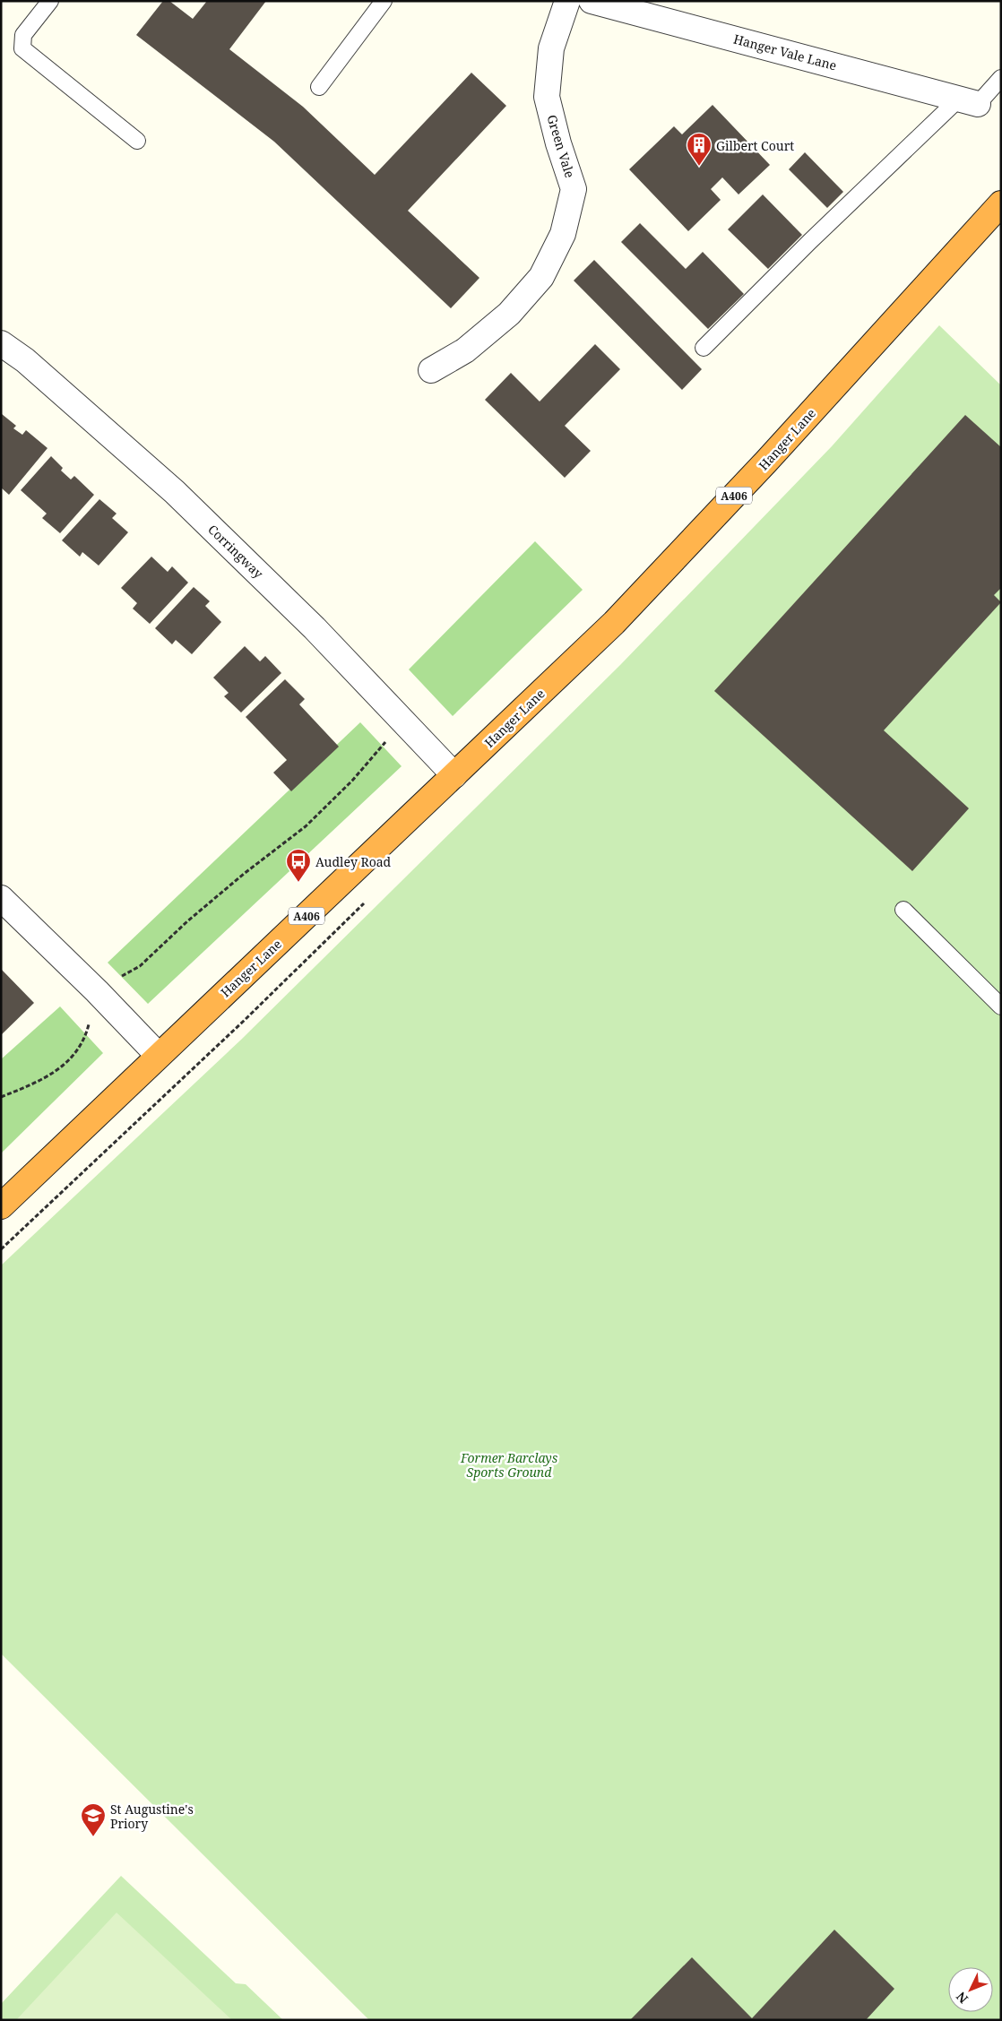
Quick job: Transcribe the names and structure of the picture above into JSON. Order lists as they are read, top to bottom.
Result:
{
  "streets": {
    "highway": ["Hanger Lane", "A406"],
    "street": ["Hanger Vale Lane", "Green Vale", "Corringway"]
  },
  "crossings": [
    ["Hanger Lane", "Corringway"]
  ],
  "parks": ["Former Barclays Sports Ground"],
  "places": {
    "building": ["Gilbert Court"],
    "bus stop": ["Audley Road"],
    "school or university": ["St Augustine's Priory"]
  },
  "north": "bottom left"
}
